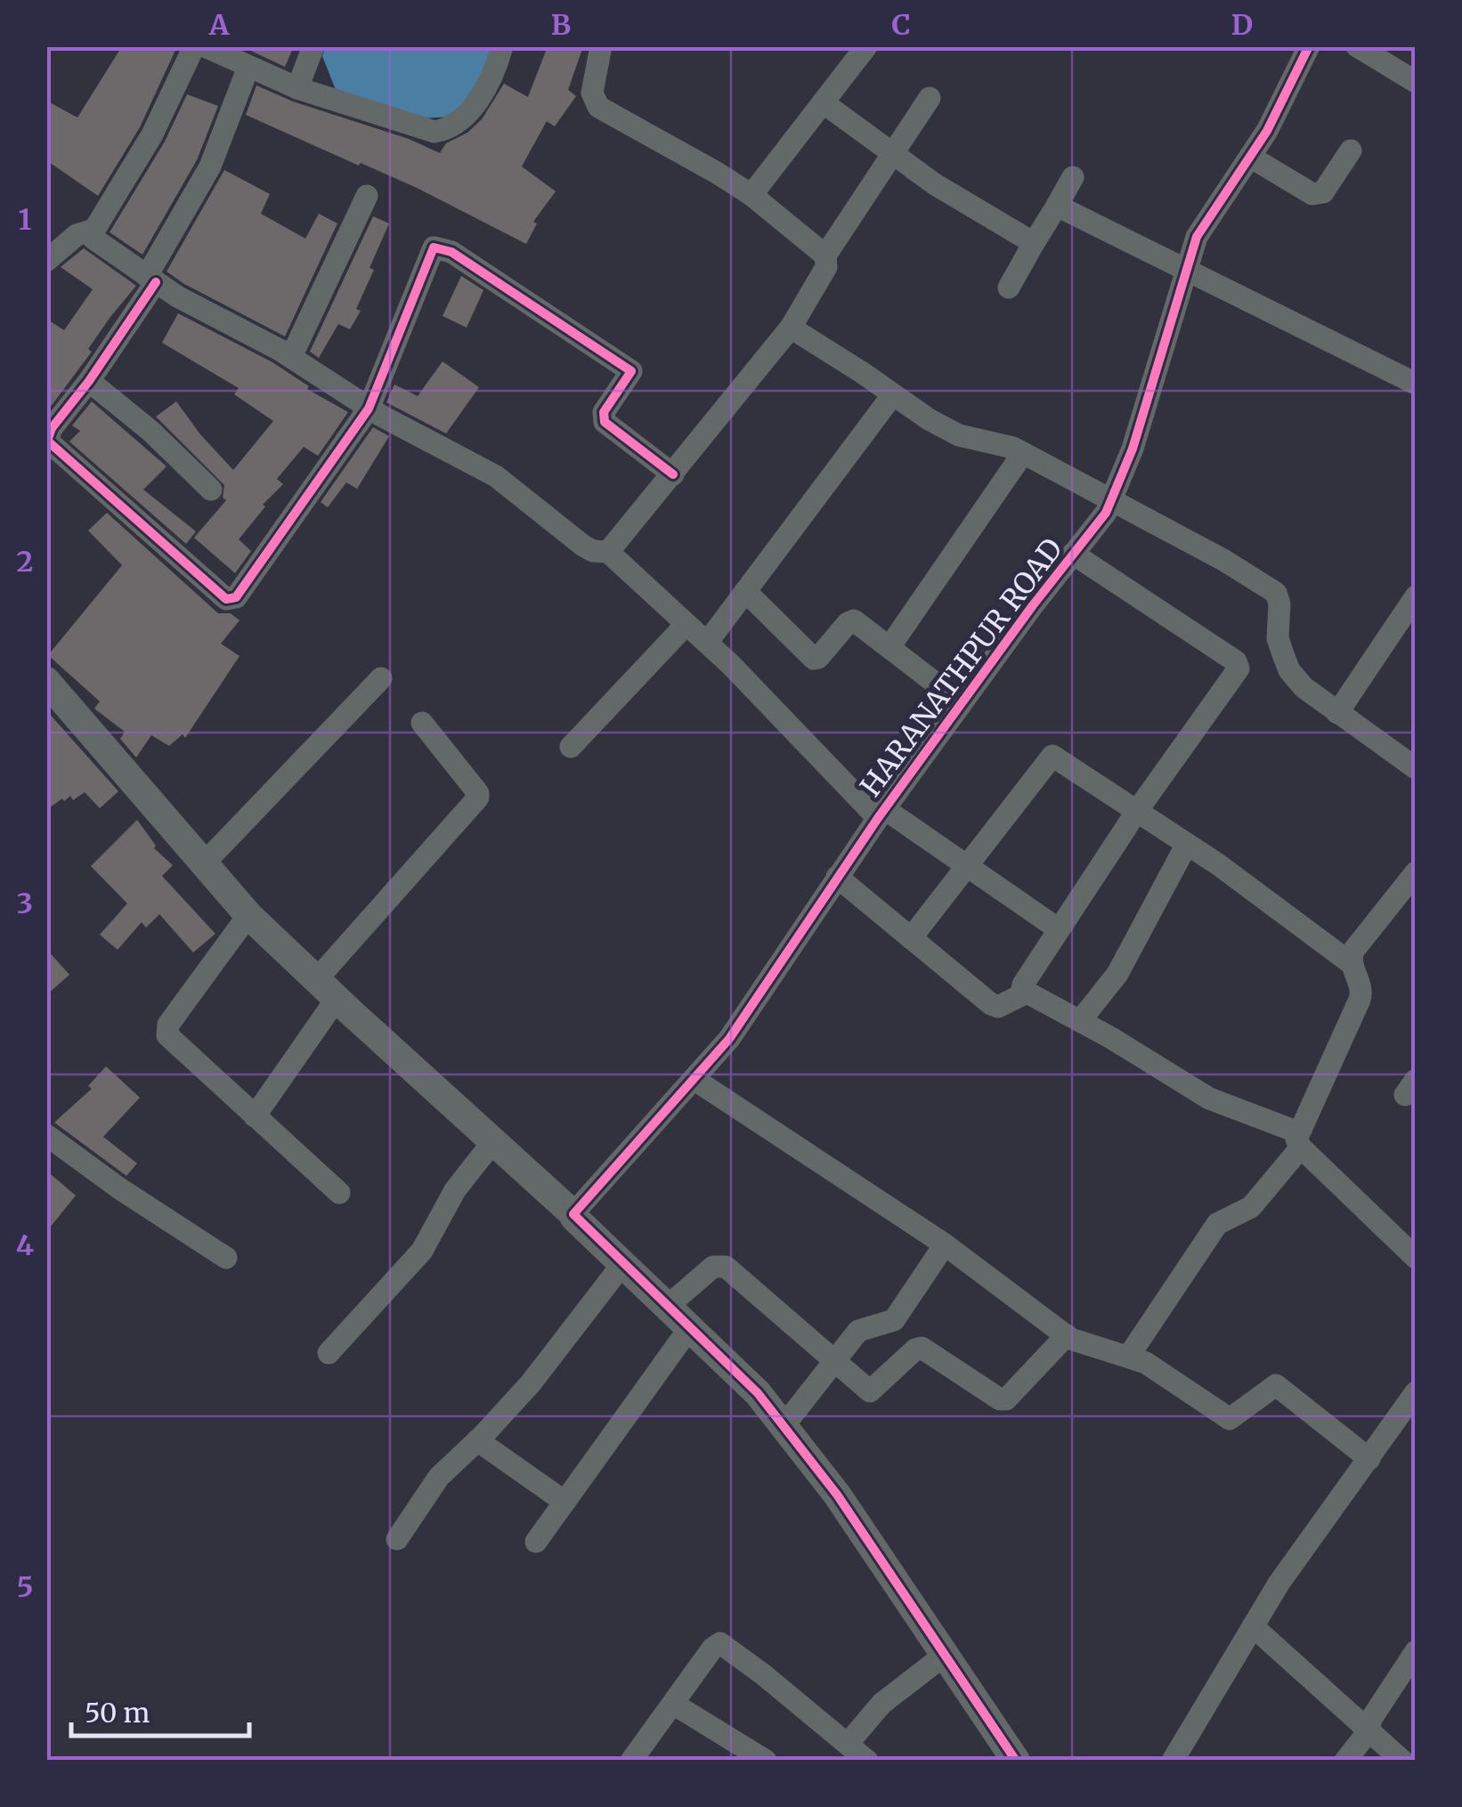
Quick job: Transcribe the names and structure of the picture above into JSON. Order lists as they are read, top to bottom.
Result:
{
  "streets": {
    "street": ["HARANATHPUR ROAD"]
  },
  "scale_bar": "50 m",
  "grid": {
    "columns": [
      "A",
      "B",
      "C",
      "D"
    ],
    "rows": [
      "1",
      "2",
      "3",
      "4",
      "5"
    ]
  }
}
